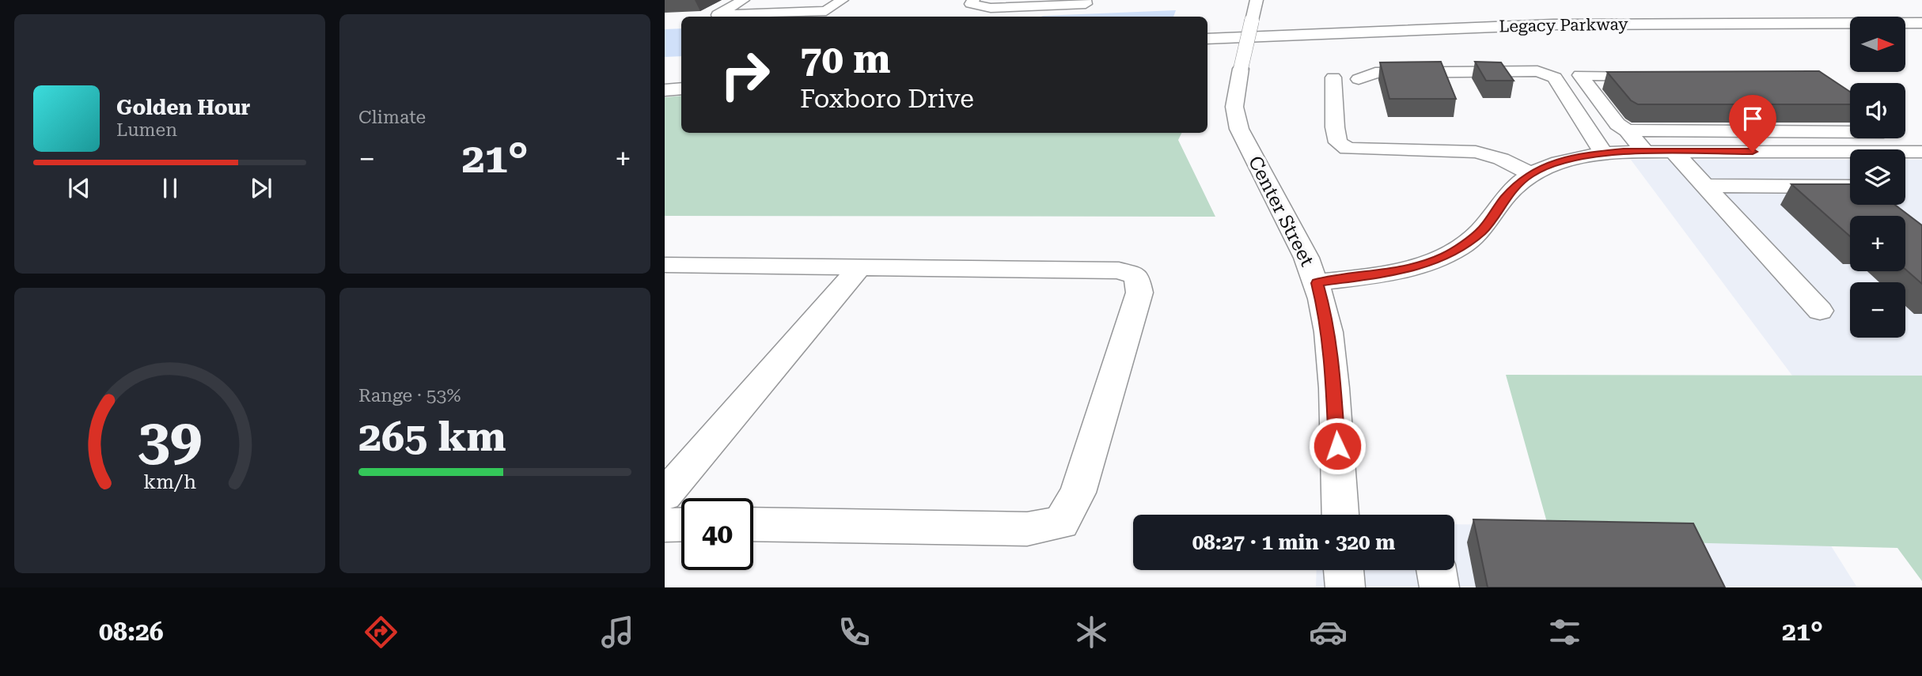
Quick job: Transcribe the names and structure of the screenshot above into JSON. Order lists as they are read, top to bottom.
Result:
{
  "streets": {
    "highway": ["Legacy Parkway"],
    "street": ["Center Street"]
  },
  "north": "right",
  "page": {
    "tile": [
      "Climate",
      ["Range · 53%", "265 km"]
    ],
    "map_buttons": ["+", "−"],
    "turn": ["70 m", "Foxboro Drive"],
    "song": ["Golden Hour", "Lumen"],
    "heat": ["−", "21°", "+"],
    "limit": "40",
    "trip": "08:27 · 1 min · 320 m",
    "tabs": ["08:26", "21°"],
    "gauge": ["39", "km/h"]
  }
}
